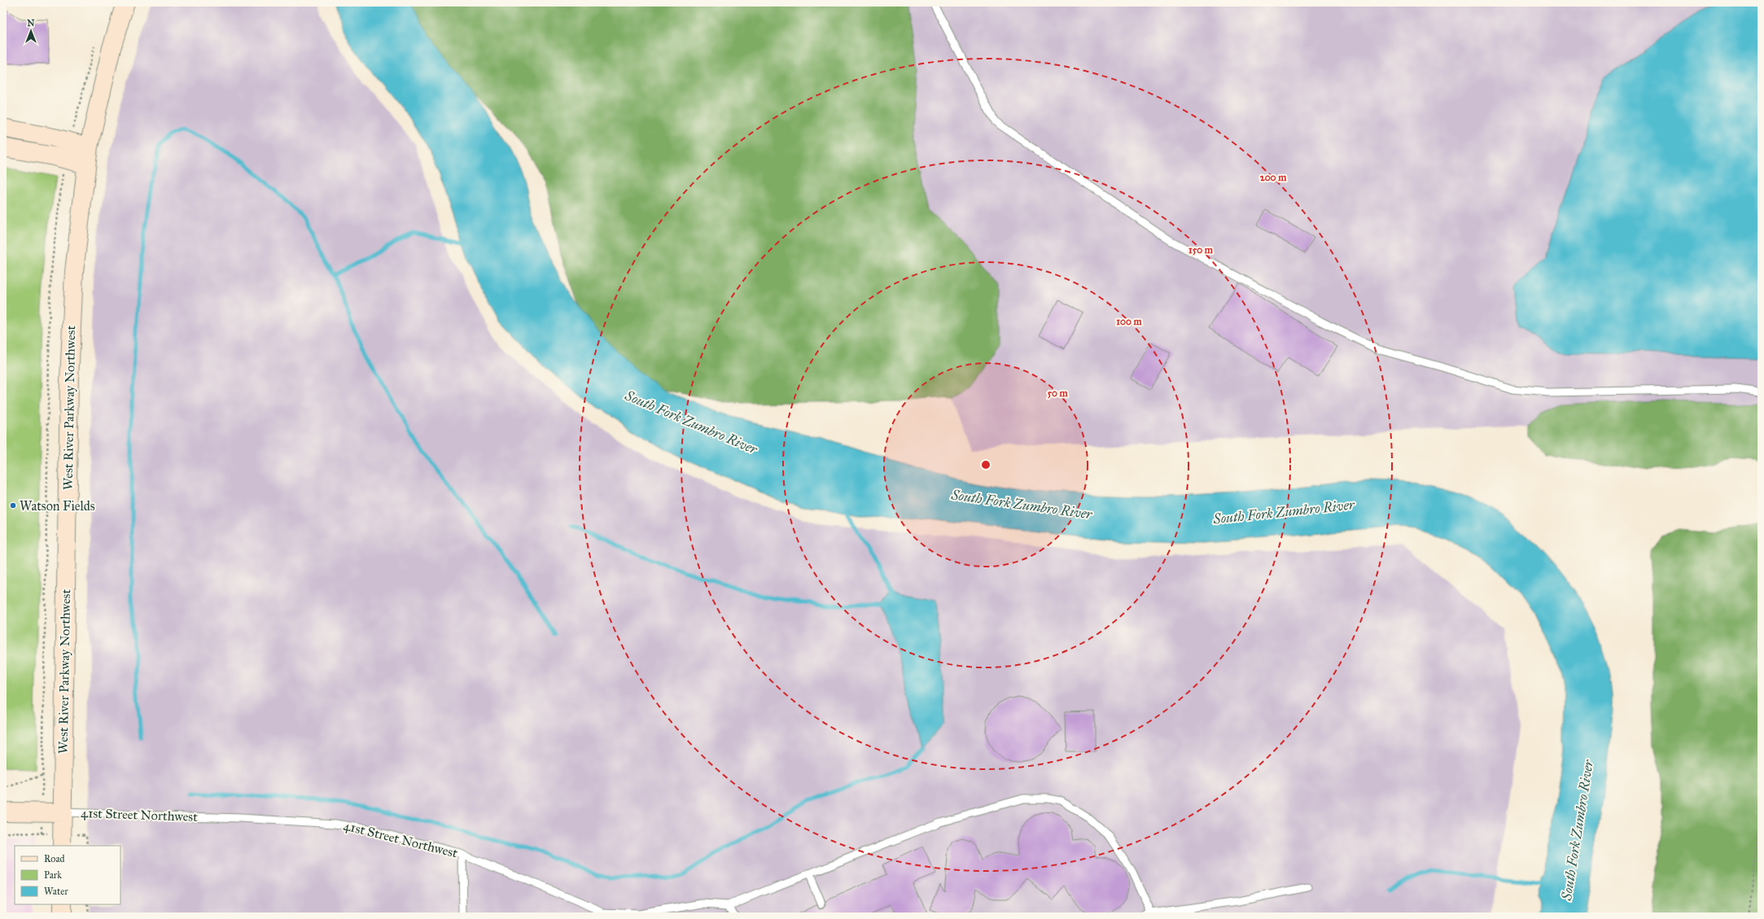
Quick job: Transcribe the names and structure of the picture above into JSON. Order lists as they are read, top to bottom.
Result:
{
  "streets": {
    "main road": ["West River Parkway Northwest", "41st Street Northwest"]
  },
  "crossings": [
    ["West River Parkway Northwest", "41st Street Northwest"]
  ],
  "water": ["South Fork Zumbro River"],
  "places": ["Watson Fields"],
  "legend": ["Road", "Park", "Water"],
  "north": "top",
  "rings": [
    "200 m",
    "150 m",
    "100 m",
    "50 m"
  ]
}
